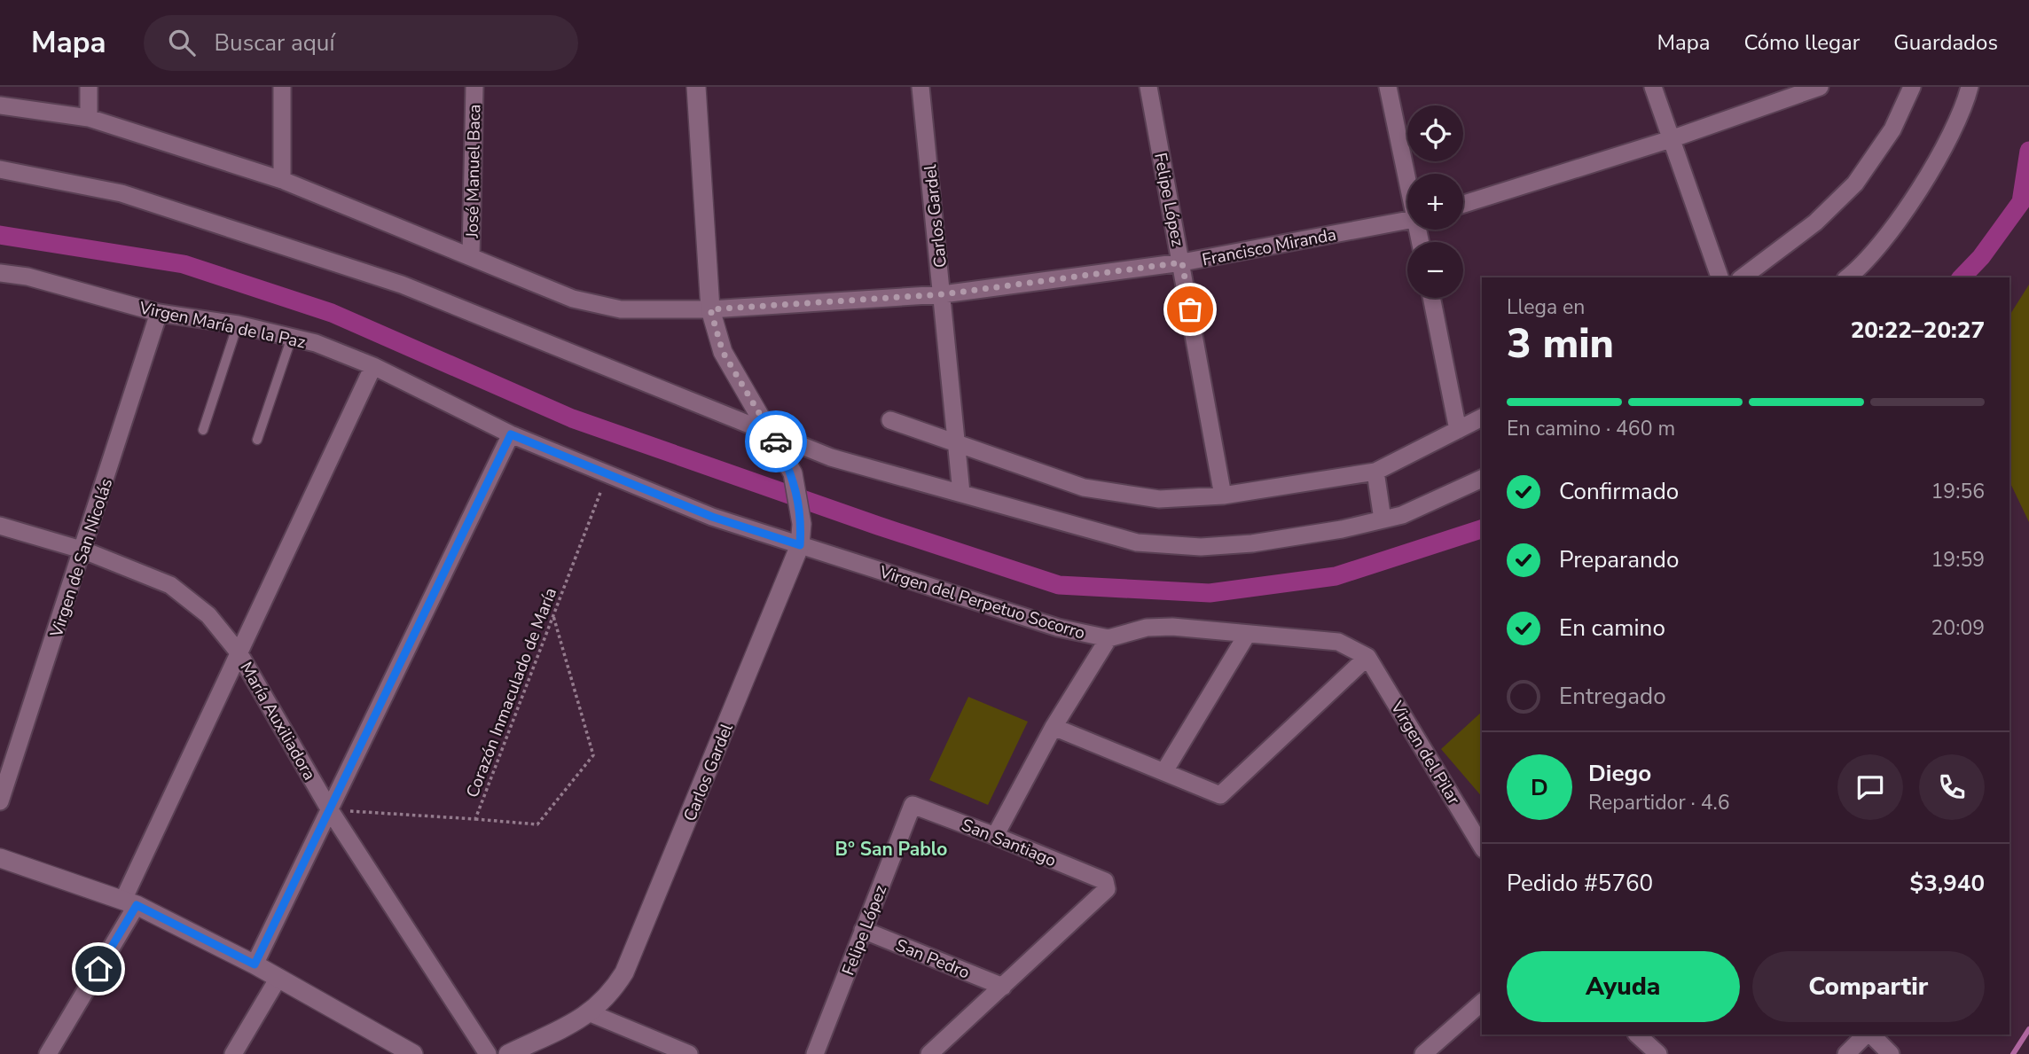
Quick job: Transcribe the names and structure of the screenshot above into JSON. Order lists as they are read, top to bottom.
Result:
{
  "streets": {
    "street": [
      "José Manuel Baca",
      "Felipe López",
      "Carlos Gardel",
      "Francisco Miranda",
      "Virgen María de la Paz",
      "Virgen de San Nicolás",
      "Virgen del Perpetuo Socorro",
      "María Auxiliadora",
      "Virgen del Pilar",
      "San Santiago",
      "San Pedro"
    ],
    "path": ["Corazón Inmaculado de María"]
  },
  "crossings": [
    ["José Manuel Baca", "Francisco Miranda"],
    ["Felipe López", "Francisco Miranda"],
    ["Felipe López", "San Santiago"],
    ["Felipe López", "San Pedro"],
    ["Carlos Gardel", "Francisco Miranda"],
    ["Carlos Gardel", "Virgen del Perpetuo Socorro"],
    ["Virgen María de la Paz", "Virgen de San Nicolás"],
    ["Virgen María de la Paz", "Virgen del Perpetuo Socorro"],
    ["Virgen María de la Paz", "Corazón Inmaculado de María"],
    ["Virgen de San Nicolás", "María Auxiliadora"],
    ["Virgen del Perpetuo Socorro", "Corazón Inmaculado de María"],
    ["Virgen del Perpetuo Socorro", "Virgen del Pilar"],
    ["Corazón Inmaculado de María", "María Auxiliadora"],
    ["San Santiago", "San Pedro"]
  ],
  "districts": ["B° San Pablo"],
  "page": {
    "header": "Mapa",
    "search": "Buscar aquí",
    "nav": ["Mapa", "Cómo llegar", "Guardados"],
    "map_buttons": ["+", "−"],
    "heading": ["3 min", "Llega en", "20:22–20:27"],
    "panel": [
      "Diego",
      "Repartidor · 4.6",
      "Pedido #5760",
      "$3,940"
    ],
    "bar": "En camino · 460 m",
    "list": [
      ["Confirmado", "19:56"],
      ["Preparando", "19:59"],
      ["En camino", "20:09"],
      "Entregado"
    ],
    "round": "D",
    "buttons": ["Ayuda", "Compartir"]
  }
}
